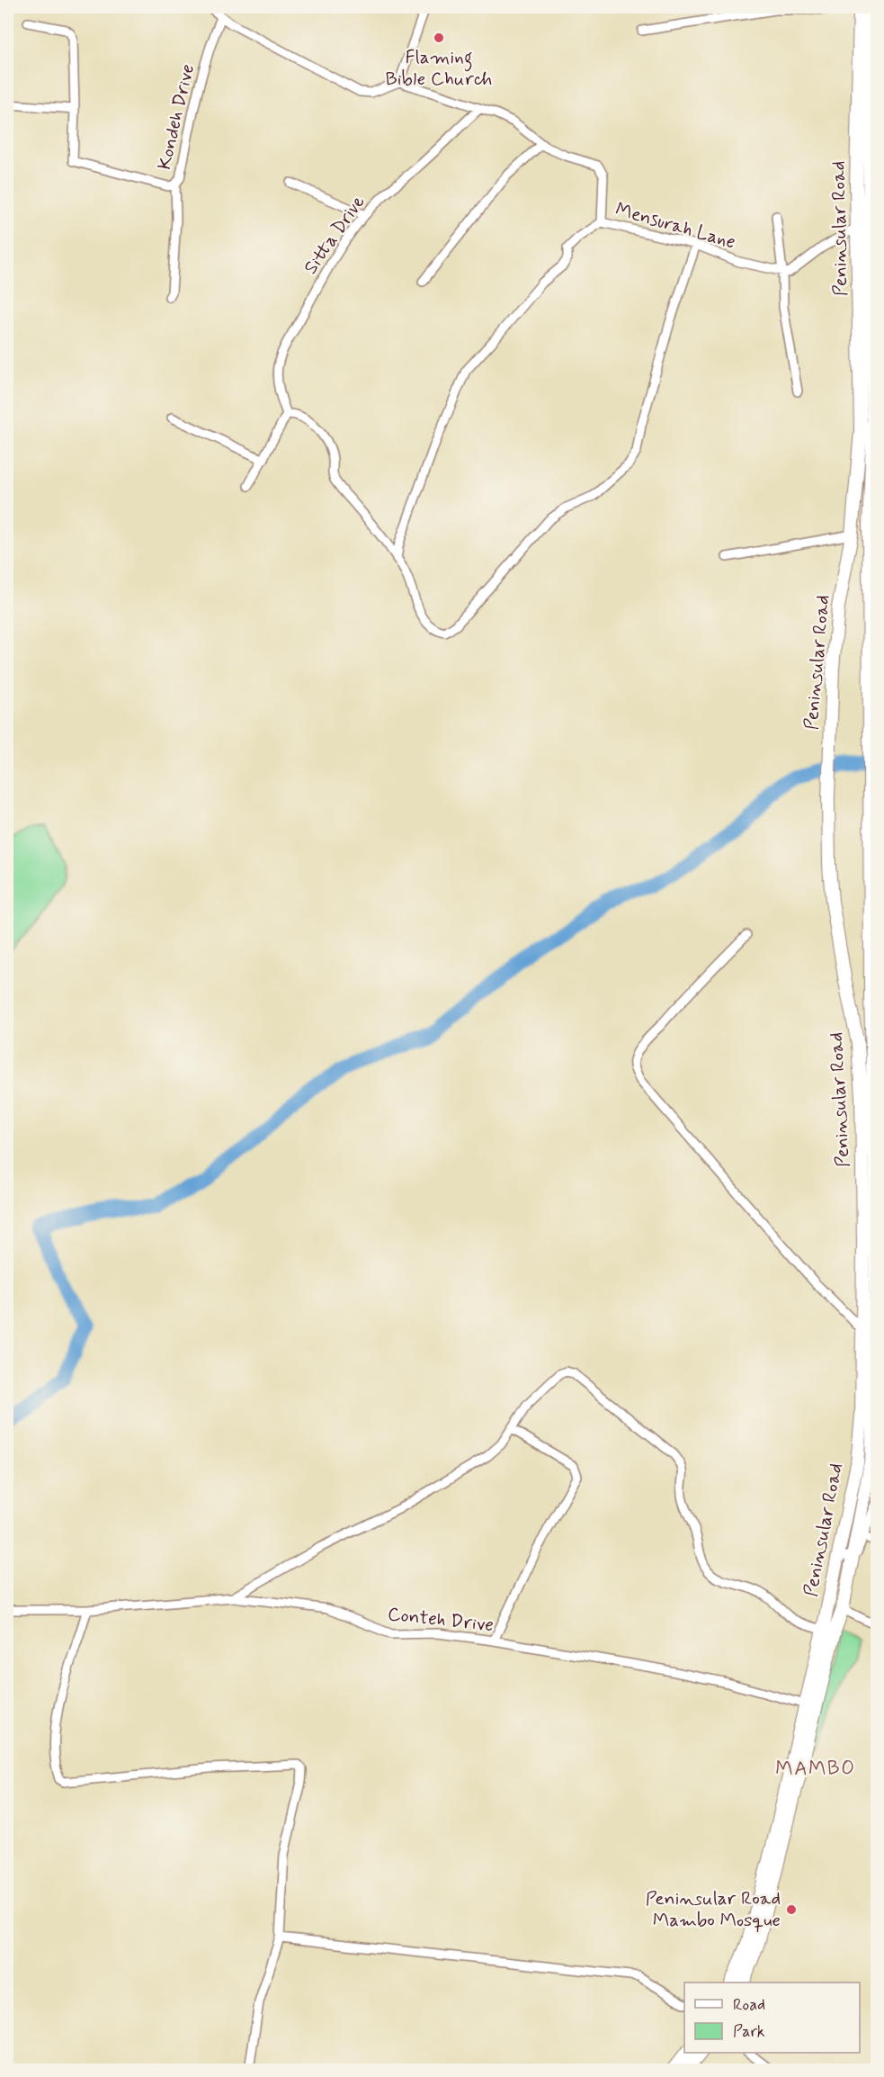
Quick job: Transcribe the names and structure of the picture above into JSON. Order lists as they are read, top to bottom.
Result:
{
  "streets": {
    "main road": ["Peninsular Road"],
    "street": [
      "Kondeh Drive",
      "Mensurah Lane",
      "Sitta Drive",
      "Conteh Drive"
    ]
  },
  "crossings": [
    ["Mensurah Lane", "Sitta Drive"],
    ["Peninsular Road", "Conteh Drive"]
  ],
  "districts": ["MAMBO"],
  "places": ["Flaming Bible Church", "Peninsular Road Mambo Mosque"],
  "legend": ["Road", "Park"]
}
